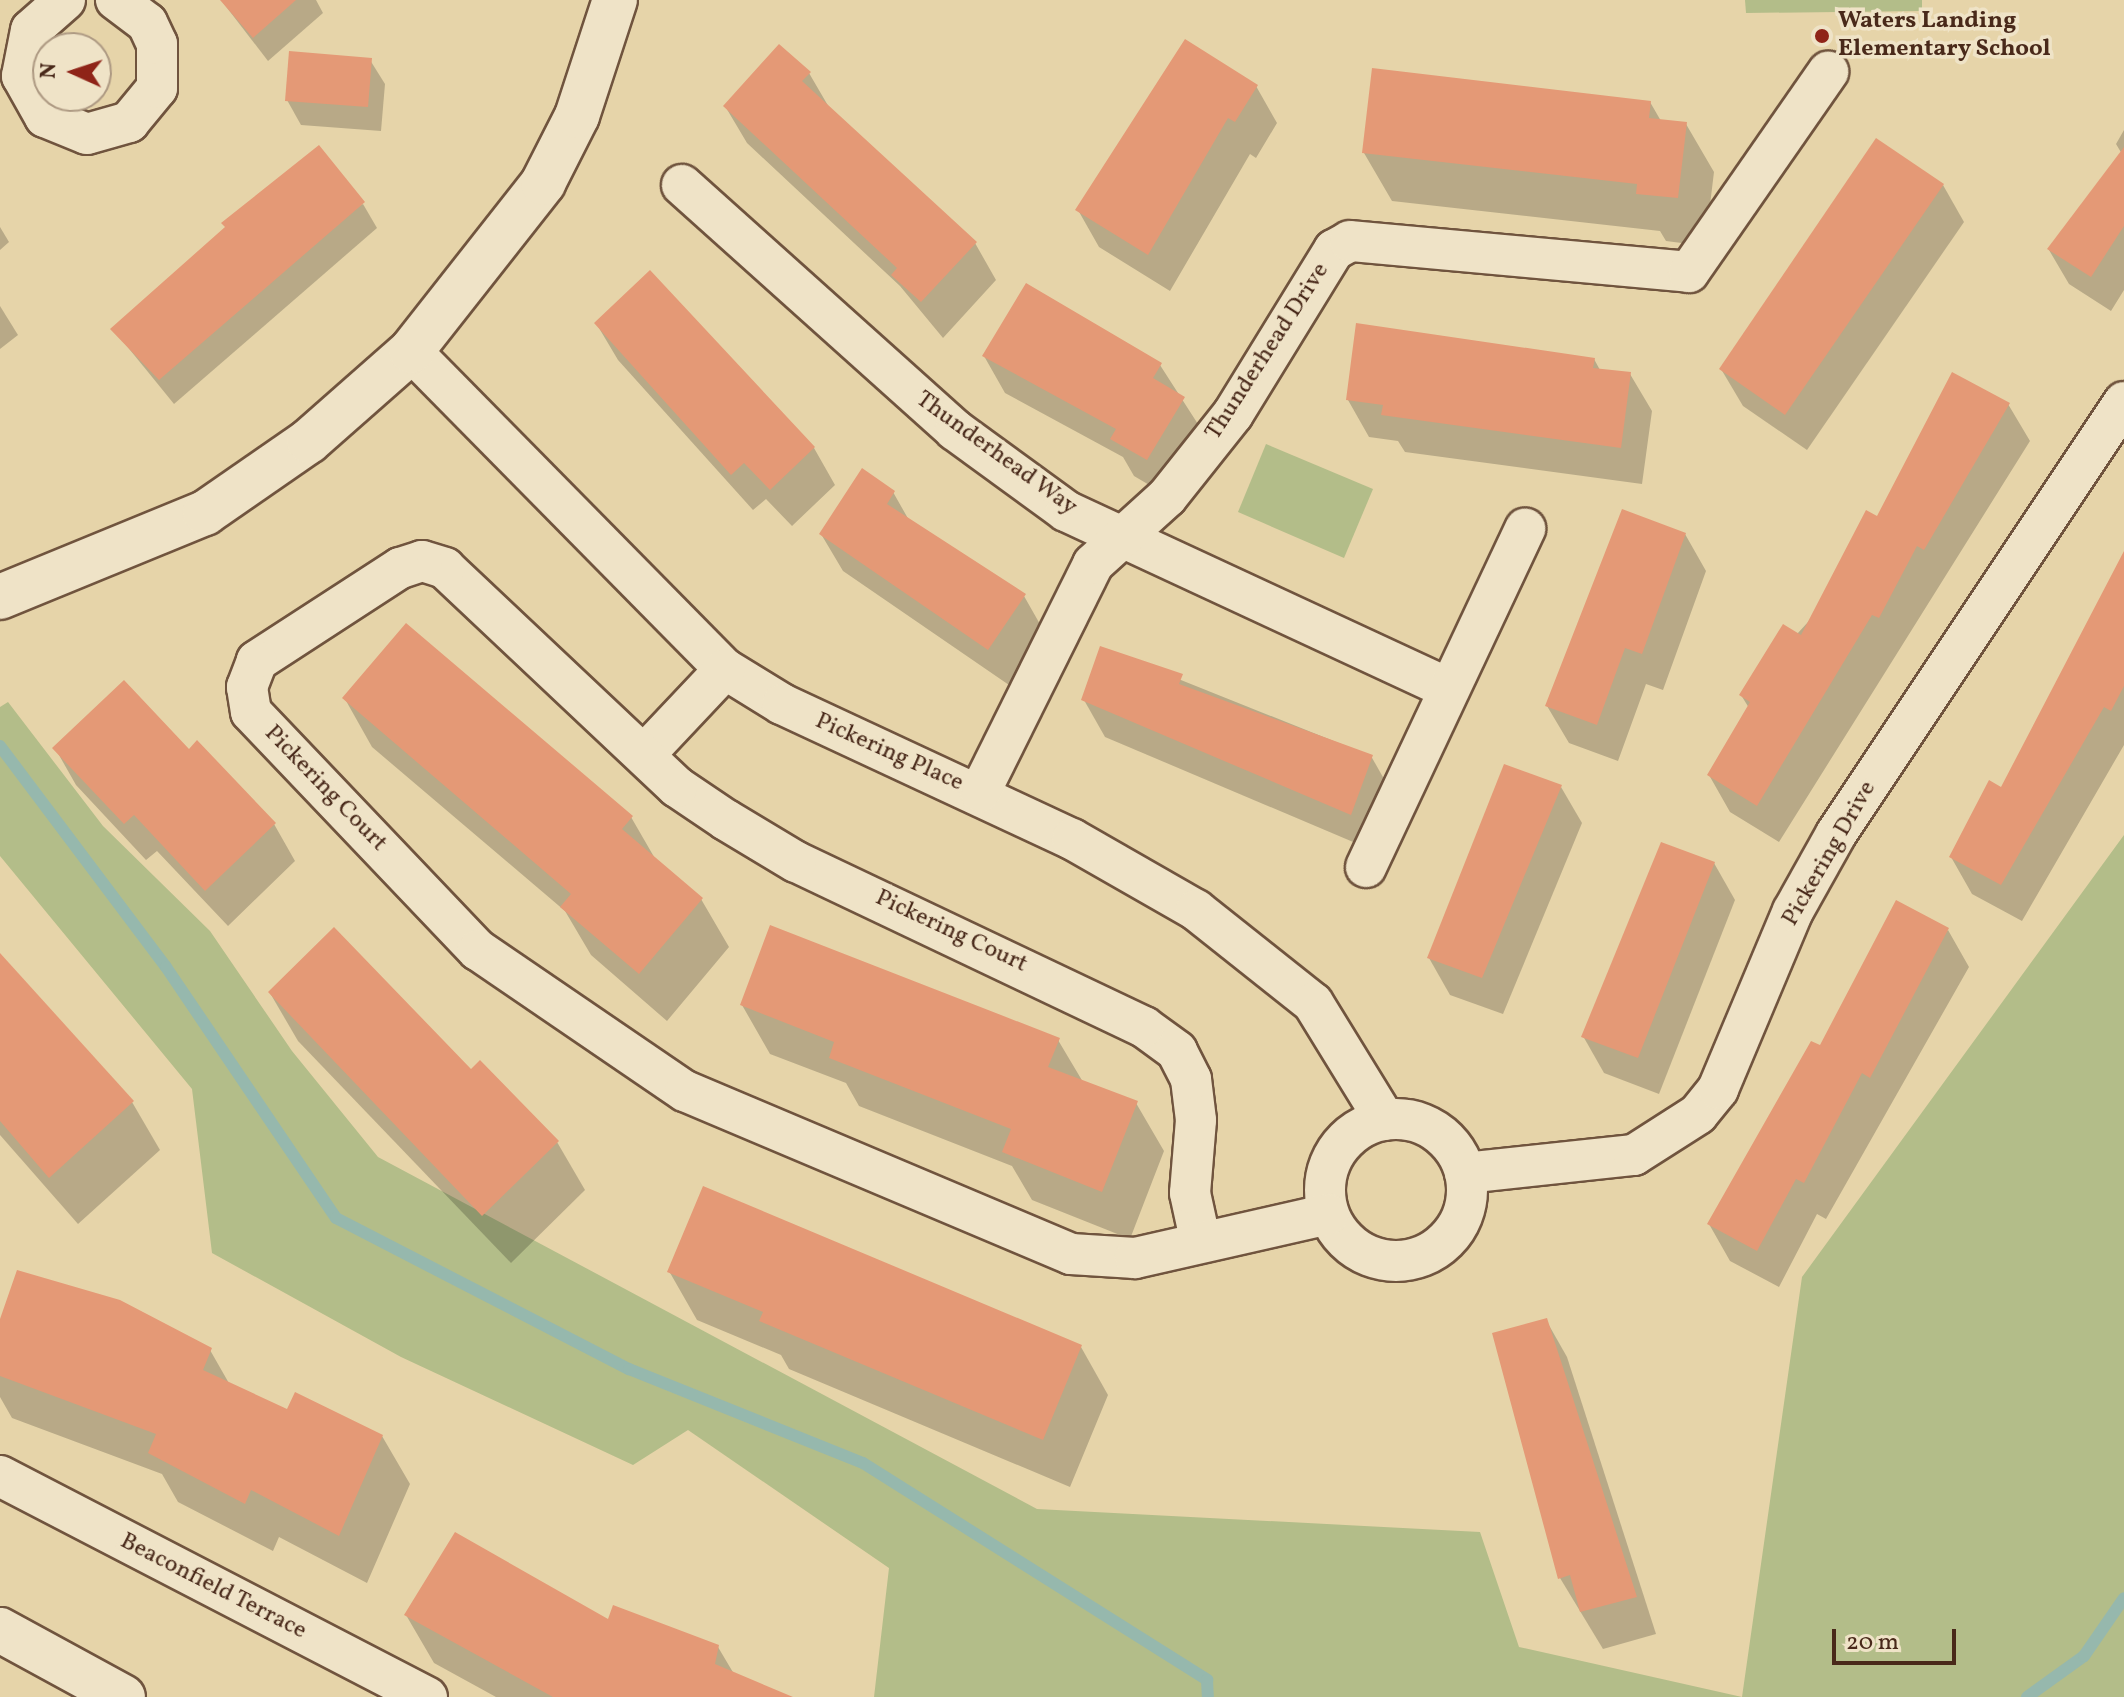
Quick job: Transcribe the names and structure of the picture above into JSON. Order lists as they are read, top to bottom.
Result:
{
  "streets": {
    "street": [
      "Thunderhead Drive",
      "Thunderhead Way",
      "Pickering Place",
      "Pickering Court",
      "Pickering Drive",
      "Beaconfield Terrace"
    ]
  },
  "crossings": [
    ["Thunderhead Drive", "Thunderhead Way"],
    ["Thunderhead Drive", "Pickering Place"],
    ["Pickering Place", "Pickering Court"],
    ["Pickering Place", "Pickering Drive"],
    ["Pickering Court", "Pickering Drive"]
  ],
  "places": ["Waters Landing Elementary School"],
  "scale_bar": "20 m",
  "north": "left"
}
